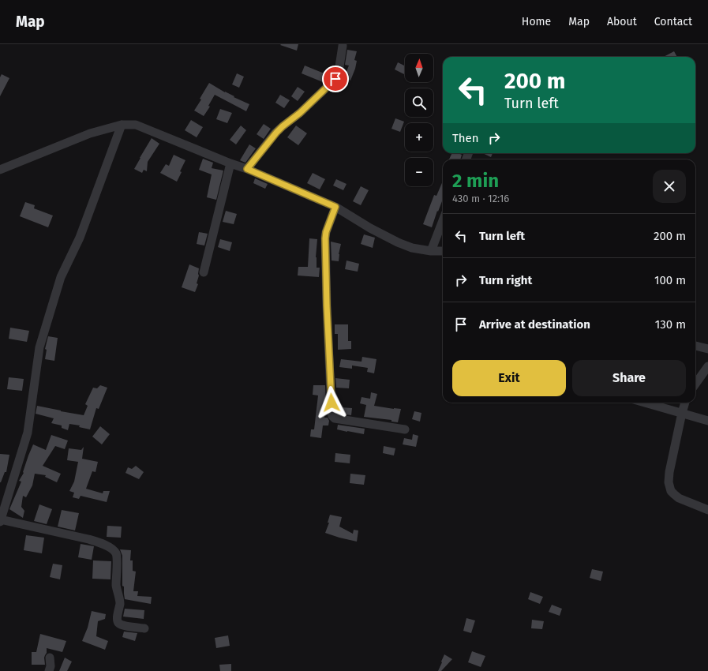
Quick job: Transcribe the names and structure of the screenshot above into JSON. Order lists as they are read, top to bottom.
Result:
{
  "north": "top",
  "page": {
    "header": "Map",
    "nav": [
      "Home",
      "Map",
      "About",
      "Contact"
    ],
    "map_buttons": ["+", "−"],
    "turn": ["200 m", "Turn left"],
    "then": "Then",
    "heading": ["2 min", "430 m · 12:16"],
    "list": [
      {
        "name": "Turn left",
        "value": "200 m"
      },
      {
        "name": "Turn right",
        "value": "100 m"
      },
      {
        "name": "Arrive at destination",
        "value": "130 m"
      }
    ],
    "buttons": ["Exit", "Share"]
  }
}
